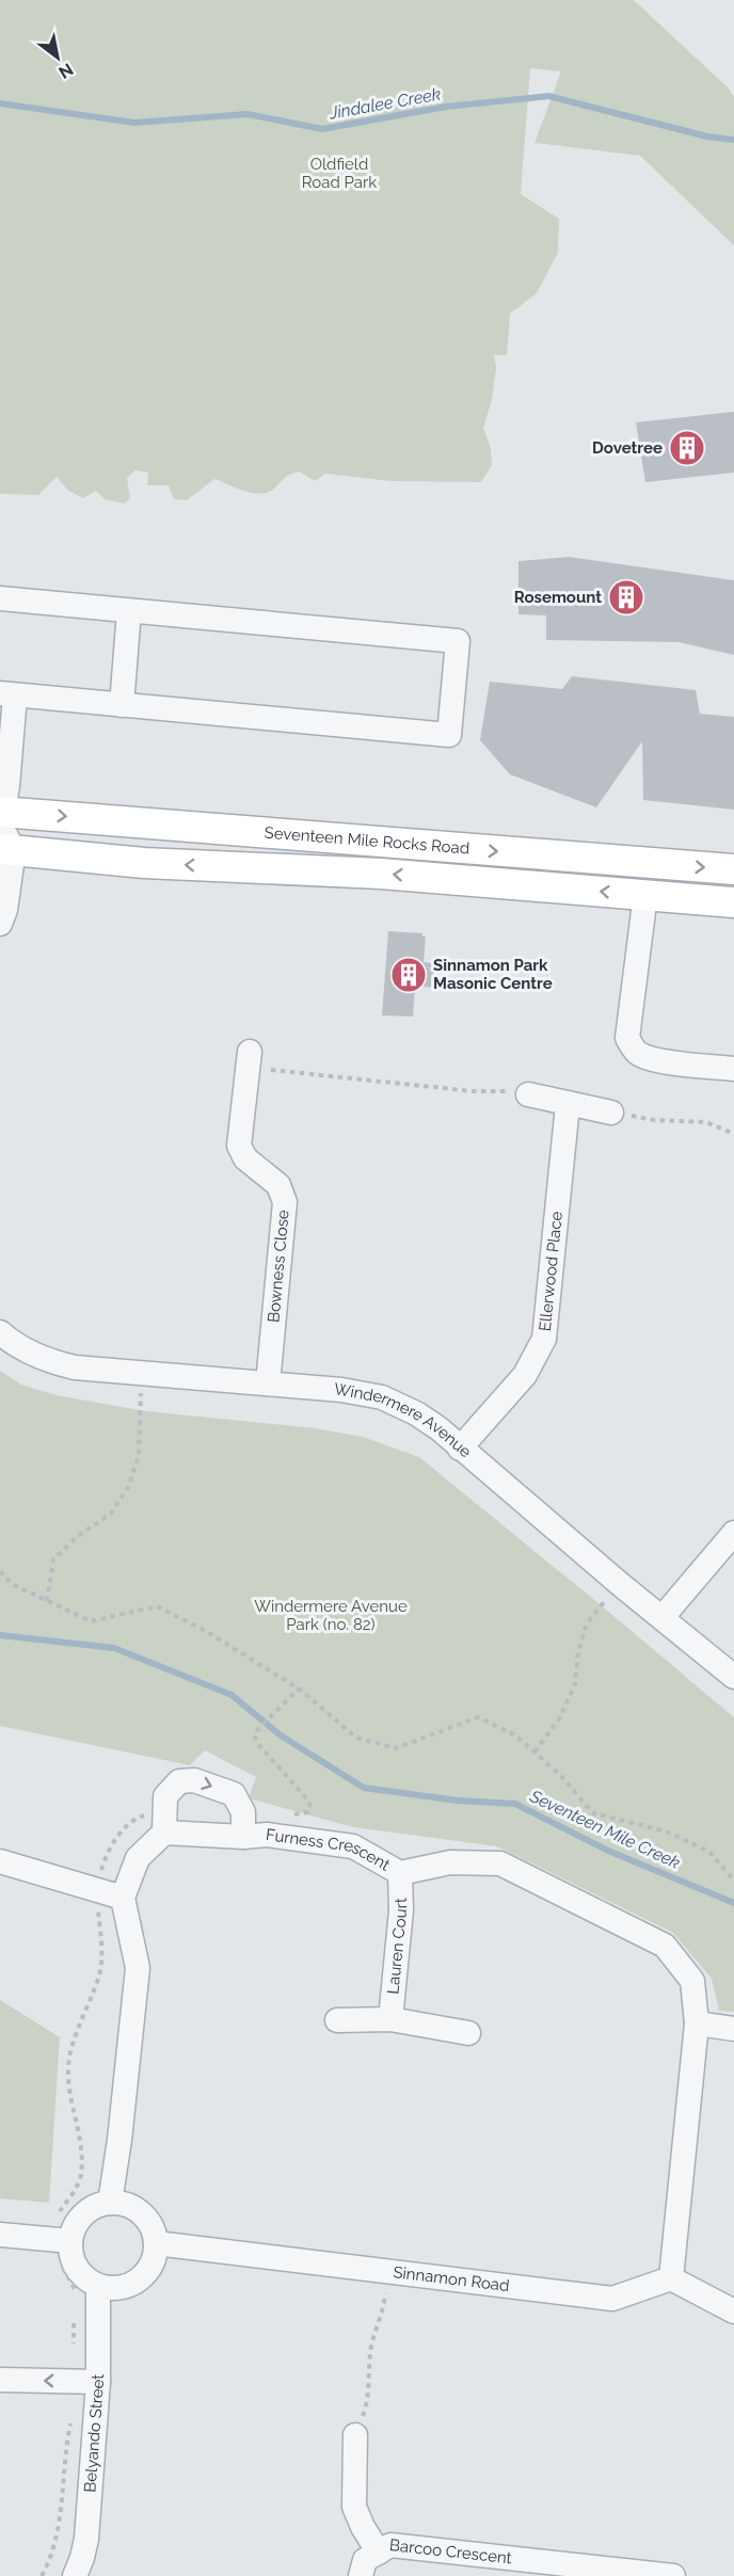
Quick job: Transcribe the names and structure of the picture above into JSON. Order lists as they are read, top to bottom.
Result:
{
  "streets": {
    "main road": ["Seventeen Mile Rocks Road"],
    "street": [
      "Bowness Close",
      "Ellerwood Place",
      "Windermere Avenue",
      "Furness Crescent",
      "Lauren Court",
      "Sinnamon Road",
      "Belyando Street",
      "Barcoo Crescent"
    ]
  },
  "crossings": [
    ["Bowness Close", "Windermere Avenue"],
    ["Ellerwood Place", "Windermere Avenue"],
    ["Furness Crescent", "Lauren Court"],
    ["Furness Crescent", "Sinnamon Road"],
    ["Sinnamon Road", "Belyando Street"]
  ],
  "water": ["Jindalee Creek", "Seventeen Mile Creek"],
  "parks": ["Oldfield Road Park", "Windermere Avenue Park (no. 82)"],
  "places": {
    "building": ["Dovetree", "Rosemount", "Sinnamon Park Masonic Centre"]
  },
  "north": "bottom right"
}
